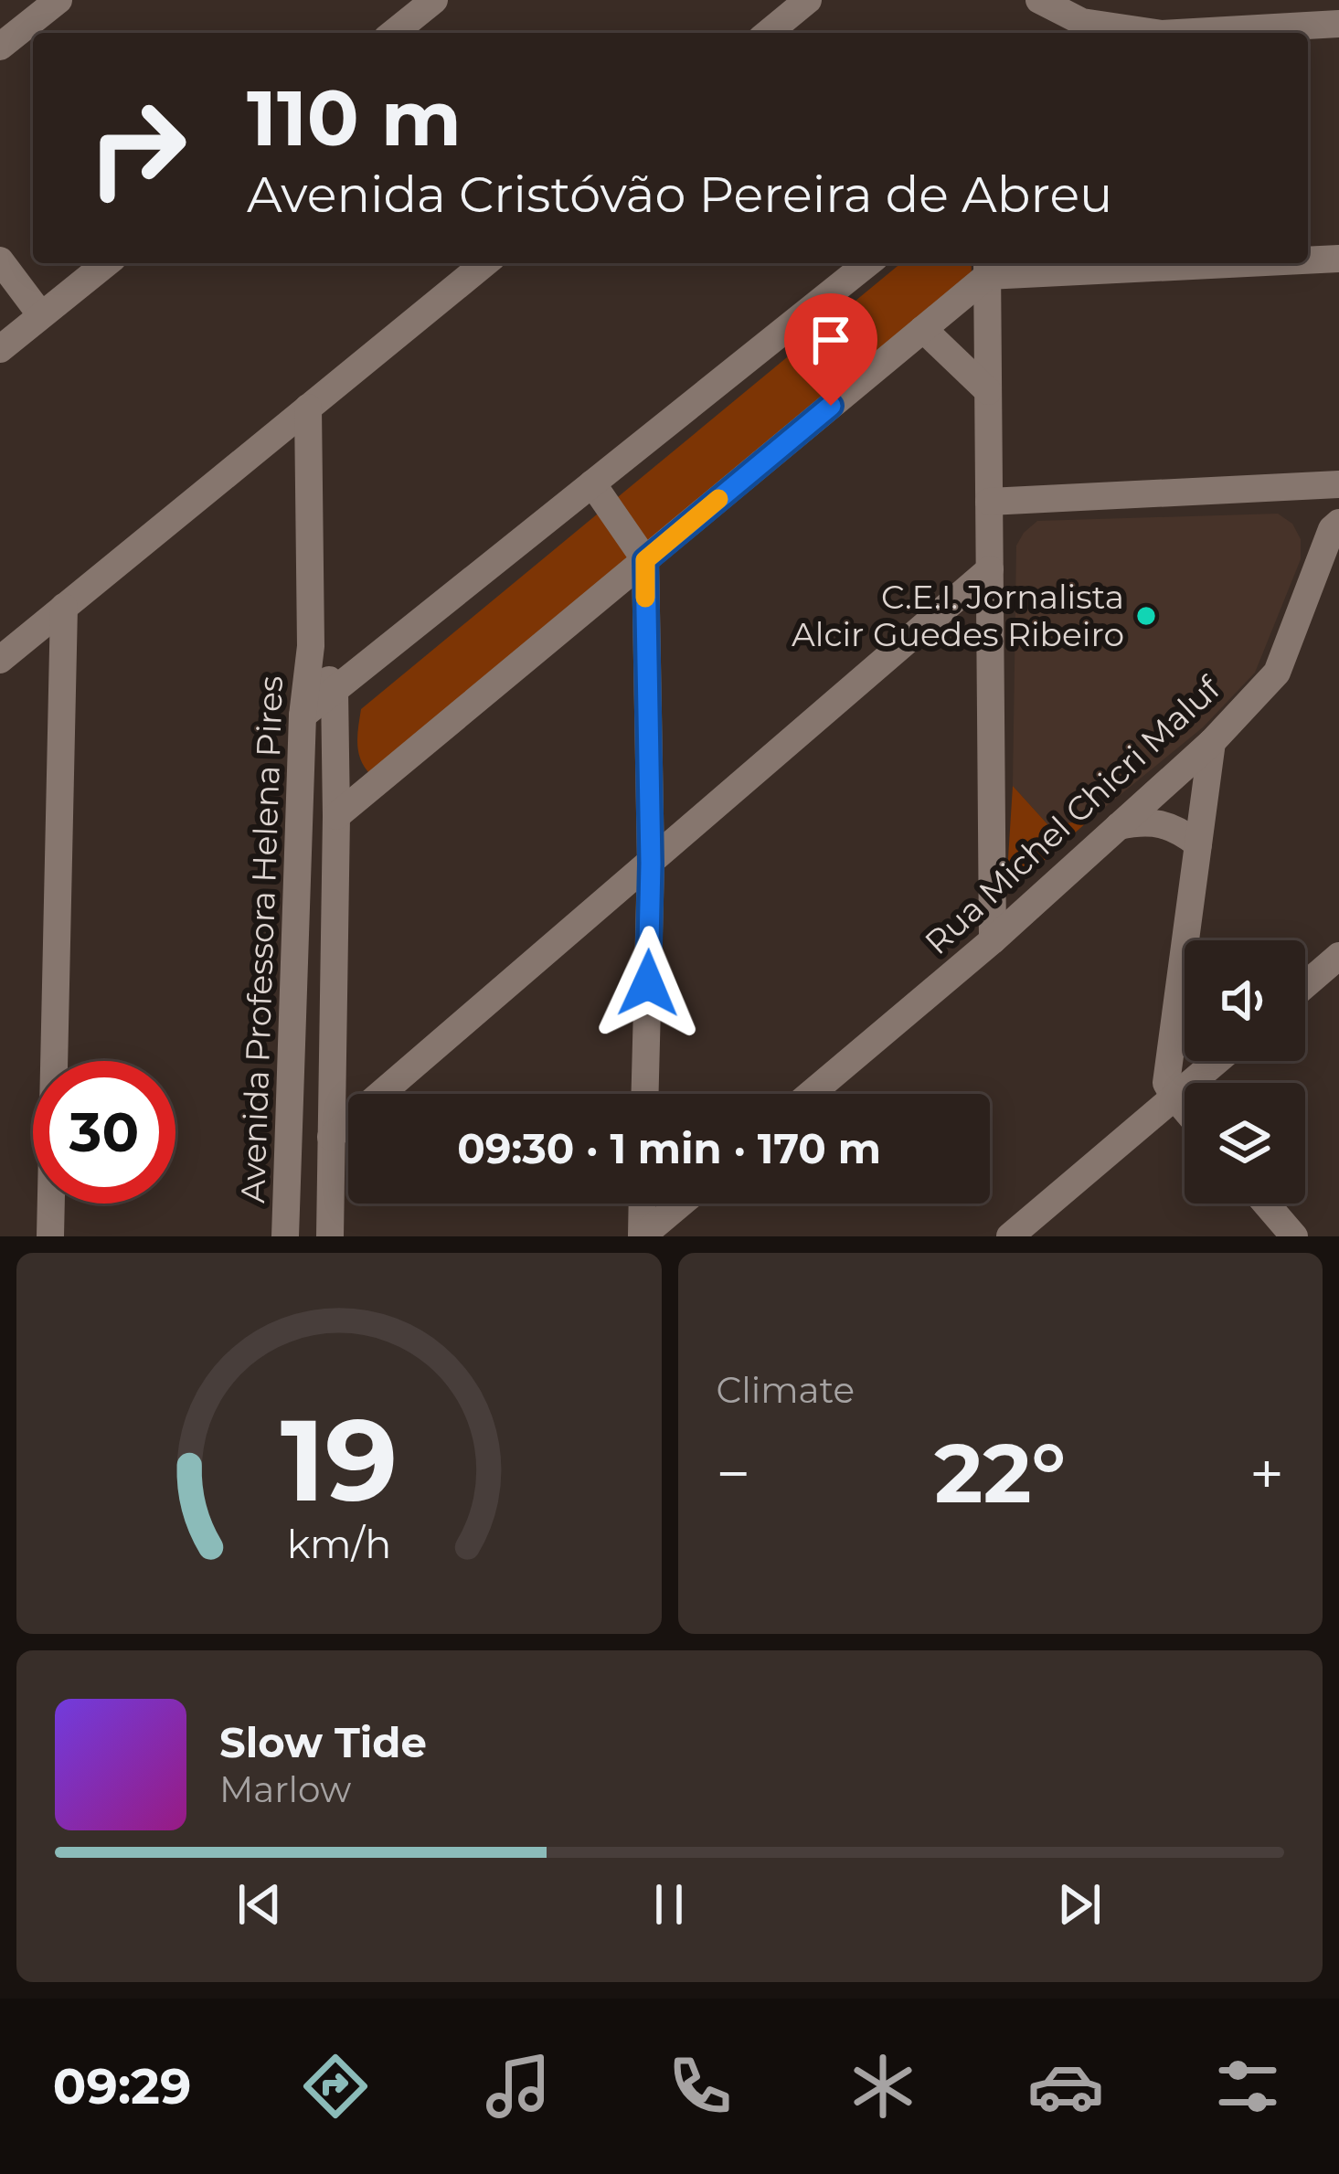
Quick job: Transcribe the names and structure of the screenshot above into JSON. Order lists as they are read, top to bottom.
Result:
{
  "streets": {
    "street": ["Rua Michel Chicri Maluf", "Avenida Professora Helena Pires"]
  },
  "places": ["C.E.I. Jornalista Alcir Guedes Ribeiro"],
  "page": {
    "turn": ["110 m", "Avenida Cristóvão Pereira de Abreu"],
    "limit": "30",
    "trip": "09:30 · 1 min · 170 m",
    "tile": "Climate",
    "heat": ["−", "22°", "+"],
    "song": ["Slow Tide", "Marlow"],
    "tabs": "09:29",
    "gauge": ["19", "km/h"]
  }
}
